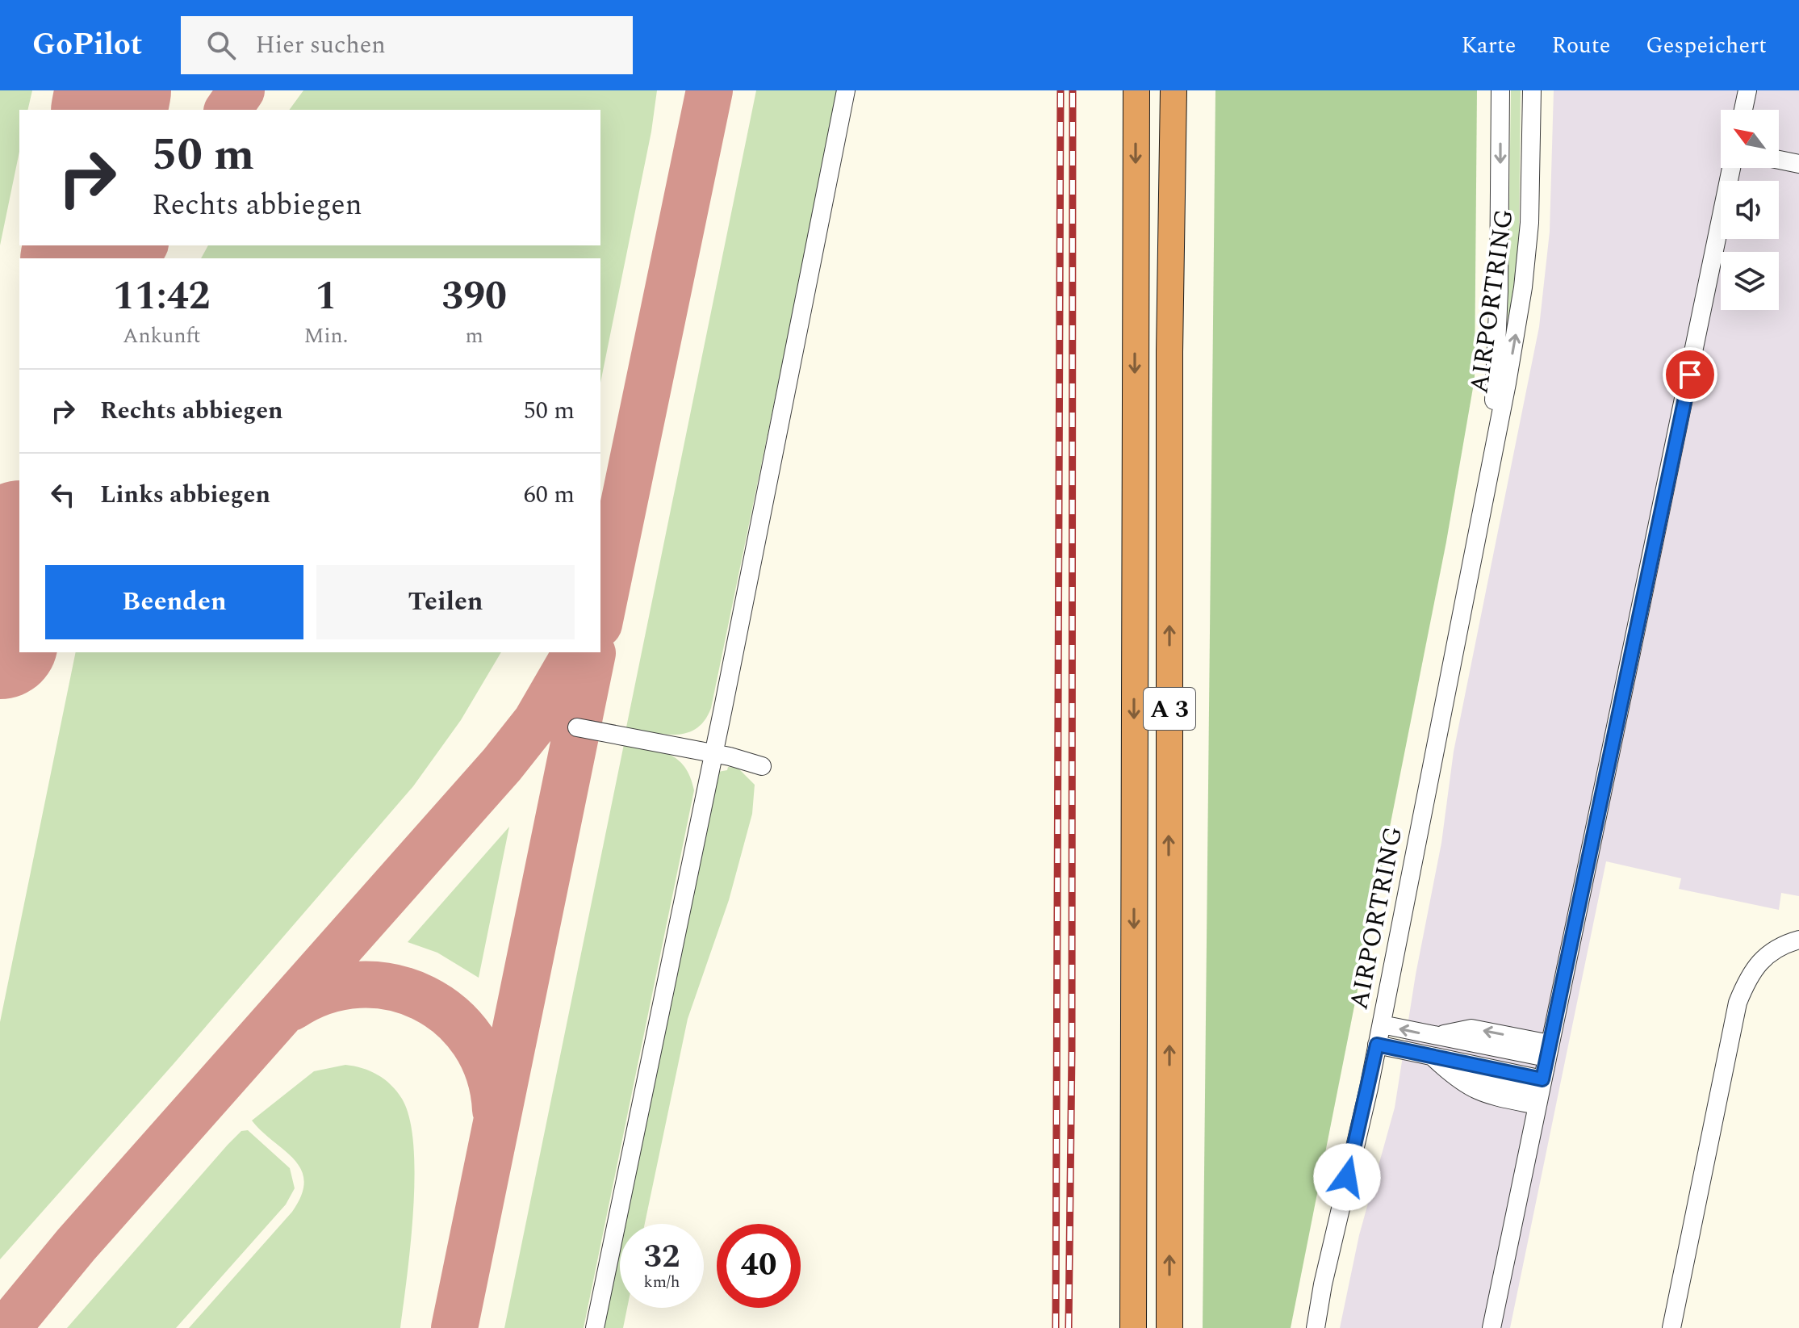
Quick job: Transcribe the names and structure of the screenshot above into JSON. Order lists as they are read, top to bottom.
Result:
{
  "streets": {
    "highway": ["A 3"],
    "street": ["AIRPORTRING"]
  },
  "north": "top left",
  "page": {
    "header": "GoPilot",
    "search": "Hier suchen",
    "nav": ["Karte", "Route", "Gespeichert"],
    "turn": ["50 m", "Rechts abbiegen"],
    "eta": [
      "11:42",
      "Ankunft",
      "1",
      "Min.",
      "390",
      "m"
    ],
    "list": [
      {
        "name": "Rechts abbiegen",
        "value": "50 m"
      },
      {
        "name": "Links abbiegen",
        "value": "60 m"
      }
    ],
    "buttons": ["Beenden", "Teilen"],
    "speed": "32 km/h",
    "limit": "40"
  }
}
